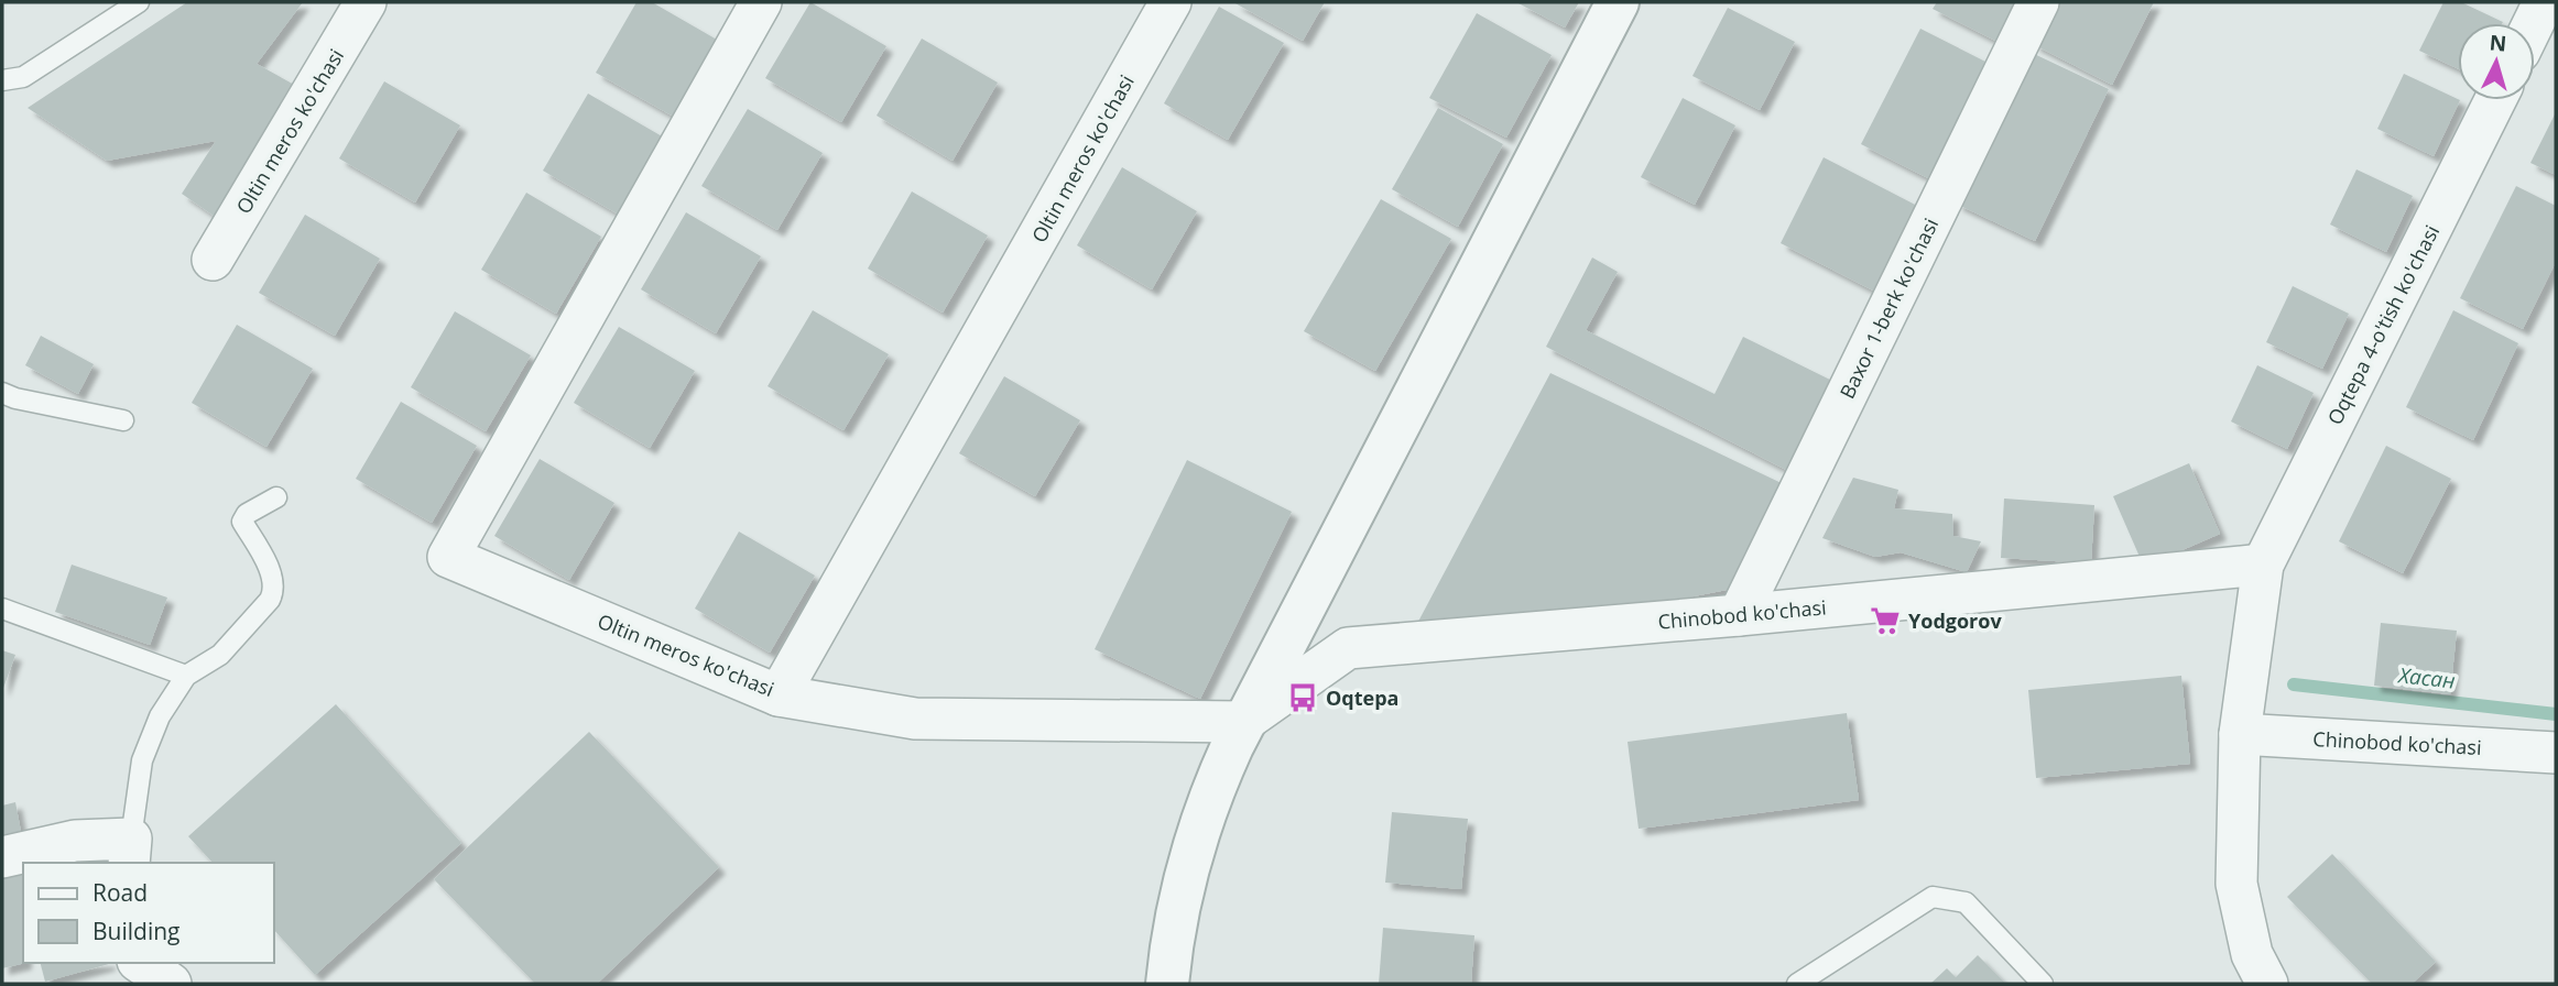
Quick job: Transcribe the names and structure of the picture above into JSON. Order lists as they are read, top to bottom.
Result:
{
  "streets": {
    "street": [
      "Oltin meros ko'chasi",
      "Baxor 1-berk ko'chasi",
      "Oqtepa 4-o'tish ko'chasi",
      "Chinobod ko'chasi"
    ]
  },
  "crossings": [
    ["Baxor 1-berk ko'chasi", "Chinobod ko'chasi"],
    ["Oqtepa 4-o'tish ko'chasi", "Chinobod ko'chasi"]
  ],
  "water": ["Хасан"],
  "places": {
    "supermarket": ["Yodgorov"],
    "bus stop": ["Oqtepa"]
  },
  "legend": ["Road", "Building"],
  "north": "top"
}
